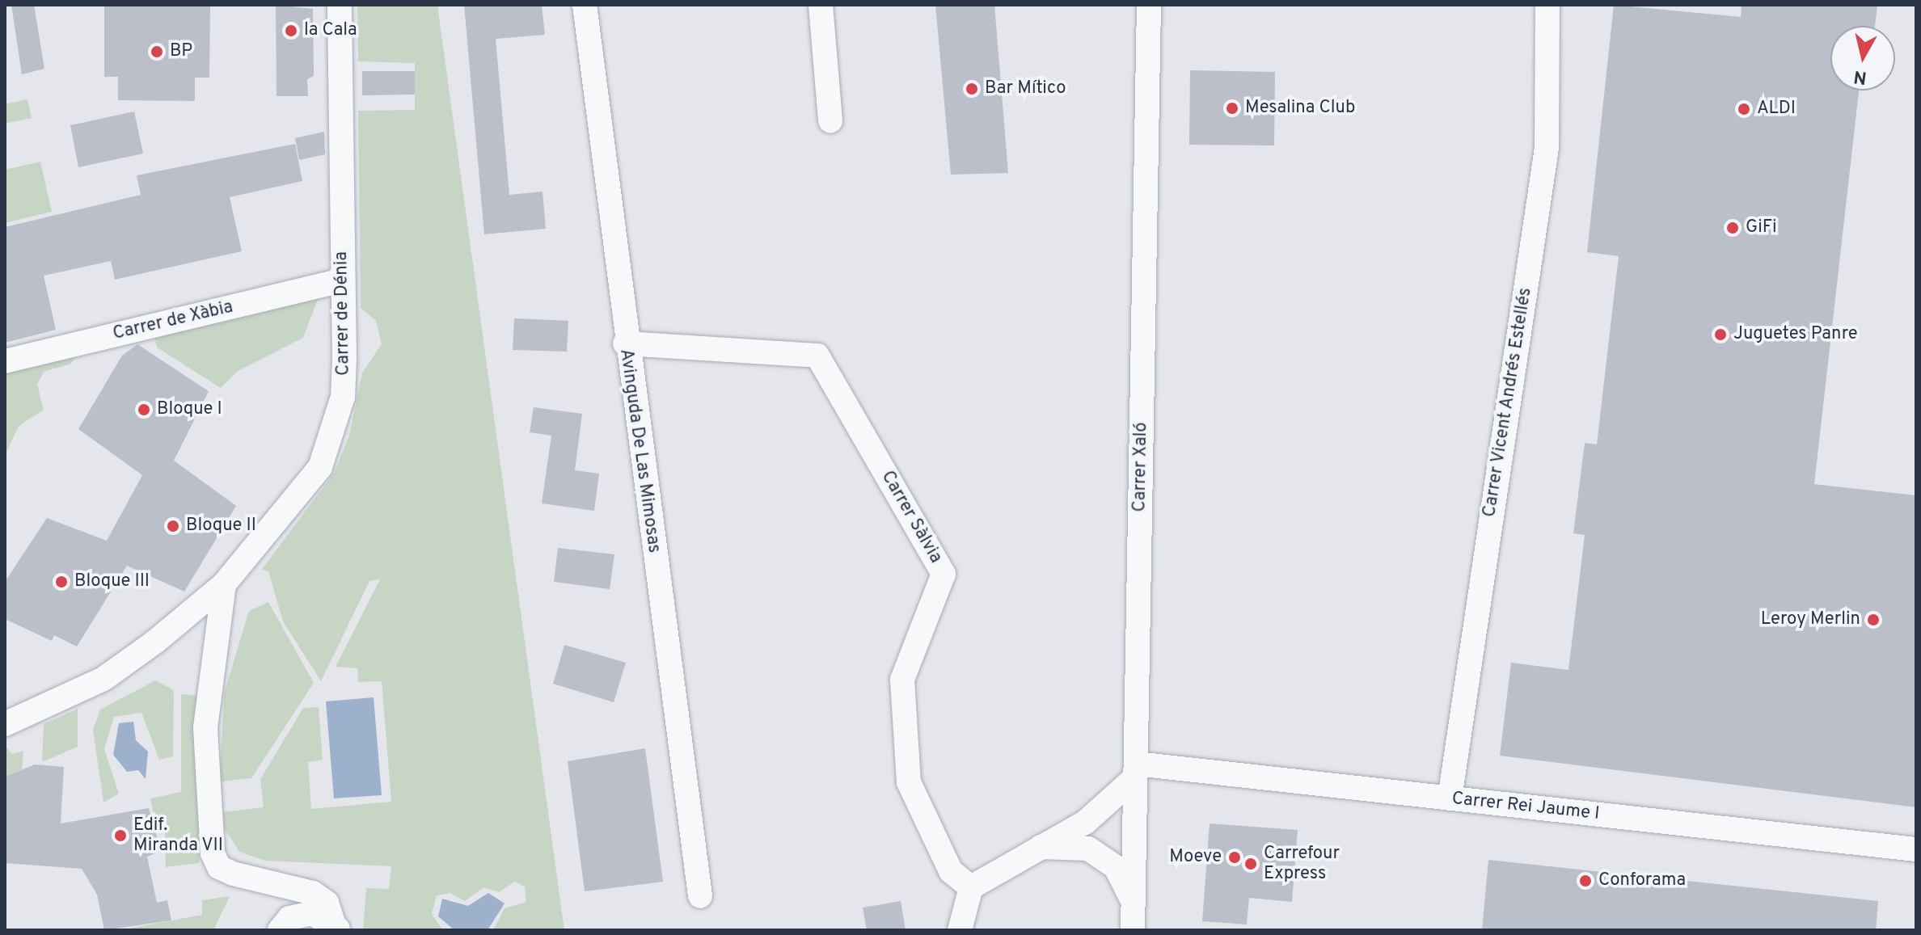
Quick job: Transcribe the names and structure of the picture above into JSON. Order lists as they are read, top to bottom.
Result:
{
  "streets": {
    "street": [
      "Carrer de Dénia",
      "Carrer de Xàbia",
      "Carrer Vicent Andrés Estellés",
      "Avinguda De Las Mimosas",
      "Carrer Xaló",
      "Carrer Sàlvia",
      "Carrer Rei Jaume I"
    ]
  },
  "crossings": [
    ["Carrer de Dénia", "Carrer de Xàbia"],
    ["Carrer Vicent Andrés Estellés", "Carrer Rei Jaume I"],
    ["Avinguda De Las Mimosas", "Carrer Sàlvia"],
    ["Carrer Xaló", "Carrer Rei Jaume I"]
  ],
  "places": [
    "la Cala",
    "BP",
    "Bar Mítico",
    "Mesalina Club",
    "ALDI",
    "GiFi",
    "Juguetes Panre",
    "Bloque I",
    "Bloque II",
    "Bloque III",
    "Leroy Merlin",
    "Edif. Miranda VII",
    "Moeve",
    "Carrefour Express",
    "Conforama"
  ],
  "north": "bottom"
}
